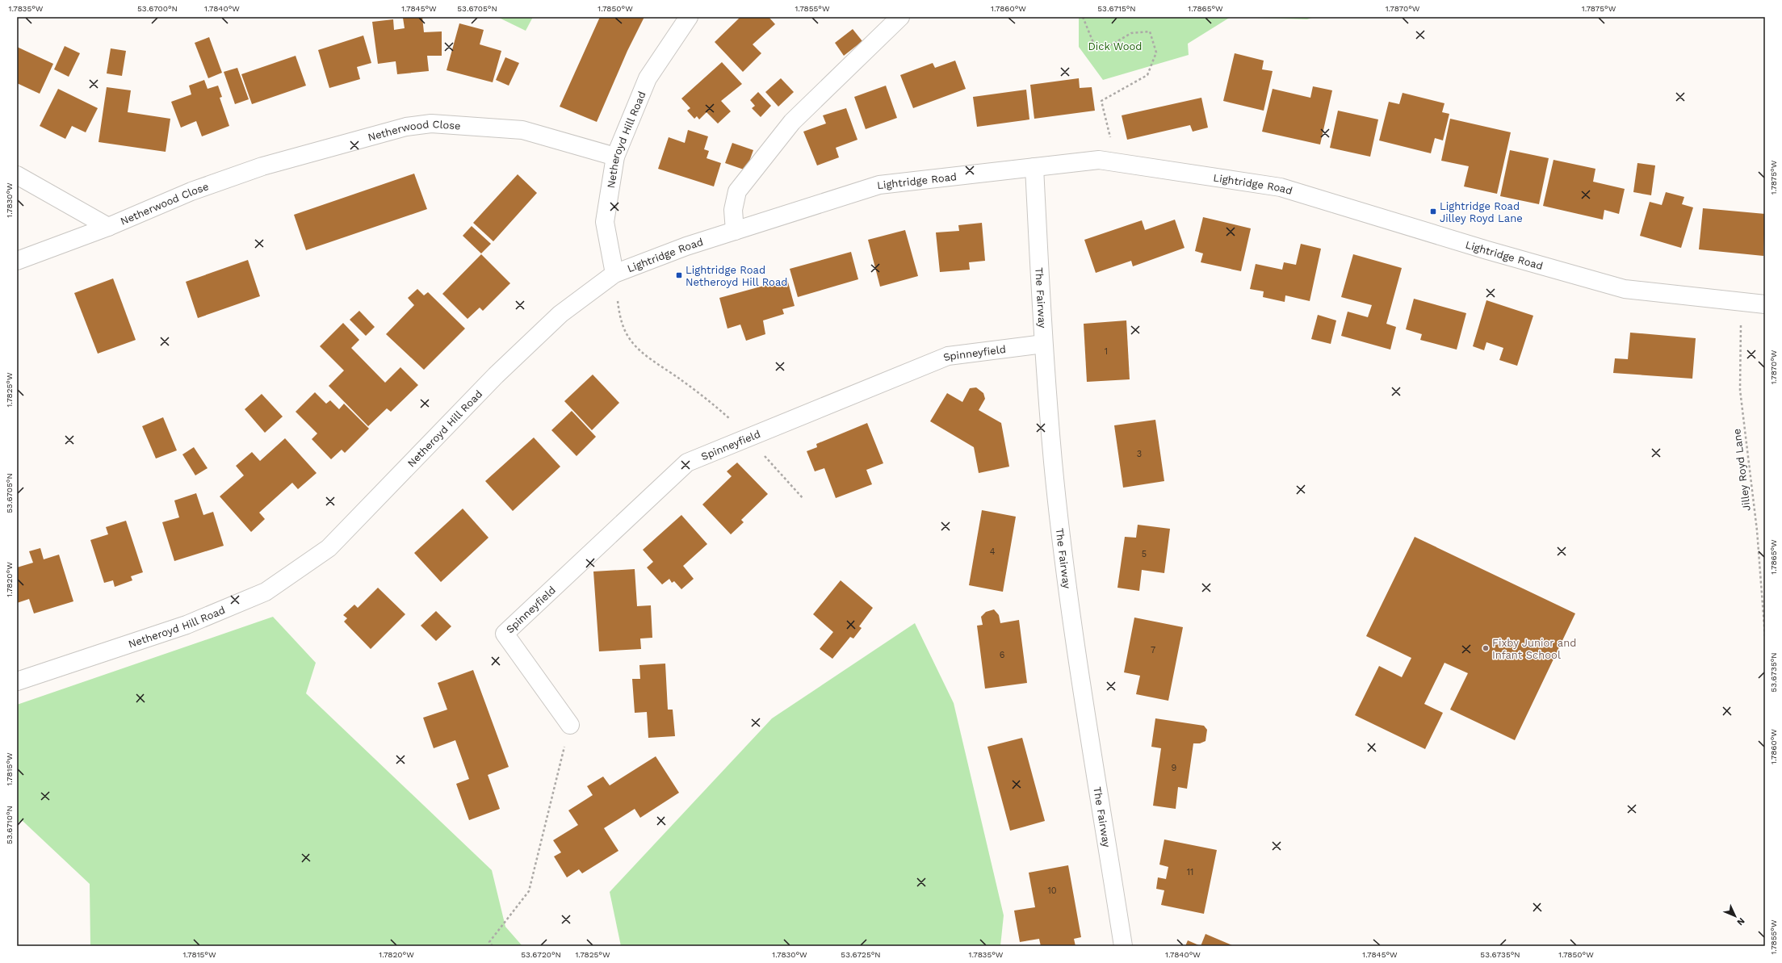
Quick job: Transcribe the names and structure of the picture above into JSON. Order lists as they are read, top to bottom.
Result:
{
  "streets": {
    "street": [
      "Netherwood Close",
      "Netheroyd Hill Road",
      "Lightridge Road",
      "The Fairway",
      "Spinneyfield"
    ],
    "path": ["Jilley Royd Lane"]
  },
  "crossings": [
    ["Netherwood Close", "Netheroyd Hill Road"],
    ["Netheroyd Hill Road", "Lightridge Road"],
    ["Lightridge Road", "The Fairway"],
    ["Lightridge Road", "Jilley Royd Lane"],
    ["The Fairway", "Spinneyfield"]
  ],
  "parks": ["Dick Wood"],
  "places": {
    "transit": ["Lightridge Road Jilley Royd Lane", "Lightridge Road Netheroyd Hill Road"],
    "other": ["Fixby Junior and Infant School"]
  },
  "house_numbers": [
    "1",
    "3",
    "4",
    "5",
    "7",
    "6",
    "9",
    "11",
    "10"
  ],
  "north": "bottom right",
  "coordinates": [
    "1.7835°W",
    "53.6700°N",
    "1.7840°W",
    "1.7845°W",
    "53.6705°N",
    "1.7850°W",
    "1.7855°W",
    "1.7860°W",
    "53.6715°N",
    "1.7865°W",
    "1.7870°W",
    "1.7875°W",
    "1.7830°W",
    "1.7825°W",
    "1.7820°W",
    "53.6735°N",
    "1.7815°W",
    "53.6710°N",
    "53.6720°N",
    "53.6725°N"
  ]
}
